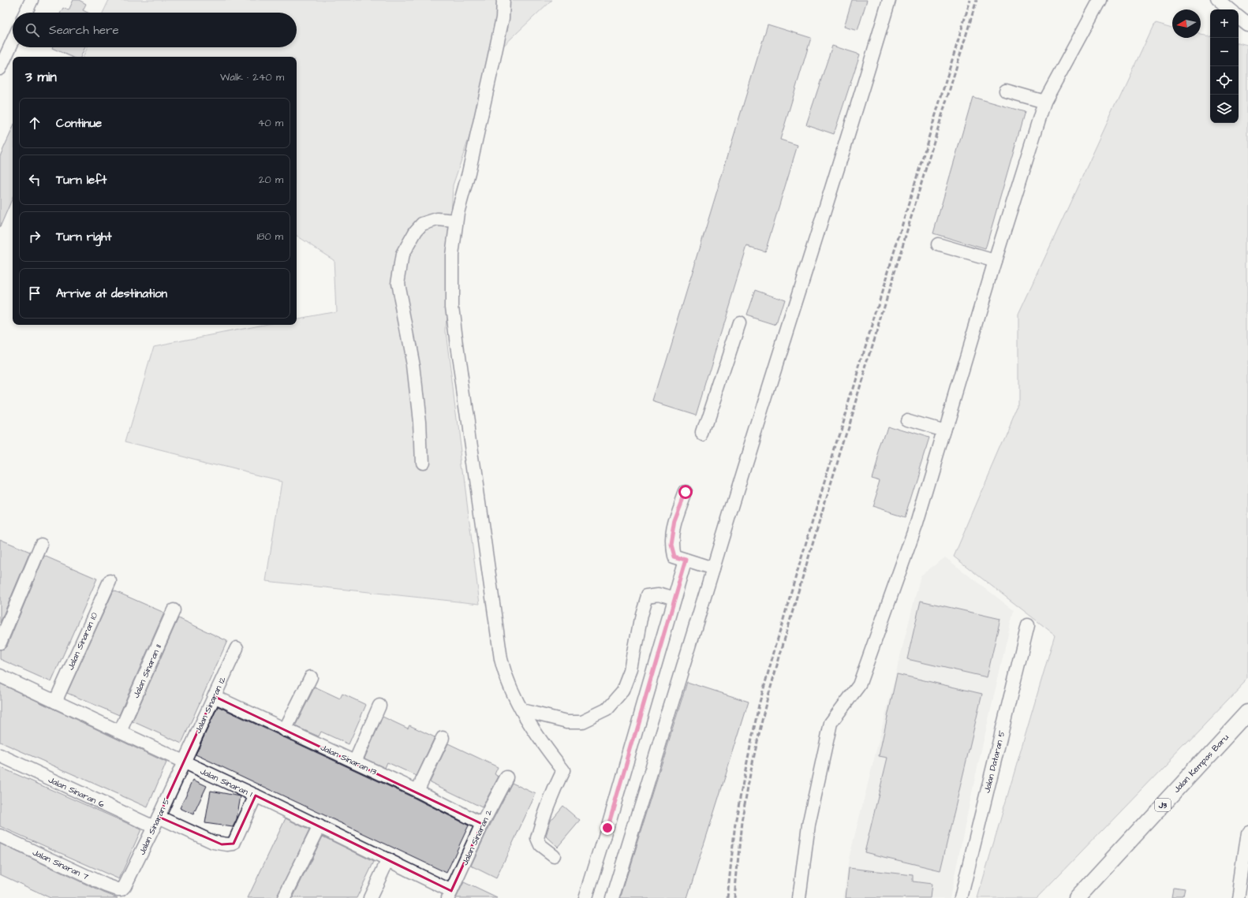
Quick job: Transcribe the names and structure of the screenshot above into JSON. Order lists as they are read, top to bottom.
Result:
{
  "streets": {
    "main road": ["Jalan Kempas Baru", "J3"],
    "street": [
      "Jalan Sinaran 10",
      "Jalan Sinaran 11",
      "Jalan Sinaran 12",
      "Jalan Sinaran 13",
      "Jalan Dataran 5",
      "Jalan Sinaran 1",
      "Jalan Sinaran 6",
      "Jalan Sinaran 5",
      "Jalan Sinaran 2",
      "Jalan Sinaran 7"
    ]
  },
  "crossings": [
    ["Jalan Sinaran 10", "Jalan Sinaran 1"],
    ["Jalan Sinaran 11", "Jalan Sinaran 1"],
    ["Jalan Sinaran 12", "Jalan Sinaran 13"],
    ["Jalan Sinaran 12", "Jalan Sinaran 1"],
    ["Jalan Sinaran 12", "Jalan Sinaran 5"],
    ["Jalan Sinaran 13", "Jalan Sinaran 2"],
    ["Jalan Sinaran 1", "Jalan Sinaran 6"],
    ["Jalan Sinaran 1", "Jalan Sinaran 5"],
    ["Jalan Sinaran 1", "Jalan Sinaran 2"],
    ["Jalan Sinaran 6", "Jalan Sinaran 5"],
    ["Jalan Sinaran 5", "Jalan Sinaran 7"]
  ],
  "north": "left",
  "page": {
    "map_buttons": ["+", "−"],
    "search": "Search here",
    "heading": ["3 min", "Walk · 240 m"],
    "list": [
      ["Continue", "40 m"],
      ["Turn left", "20 m"],
      ["Turn right", "180 m"],
      "Arrive at destination"
    ]
  }
}
